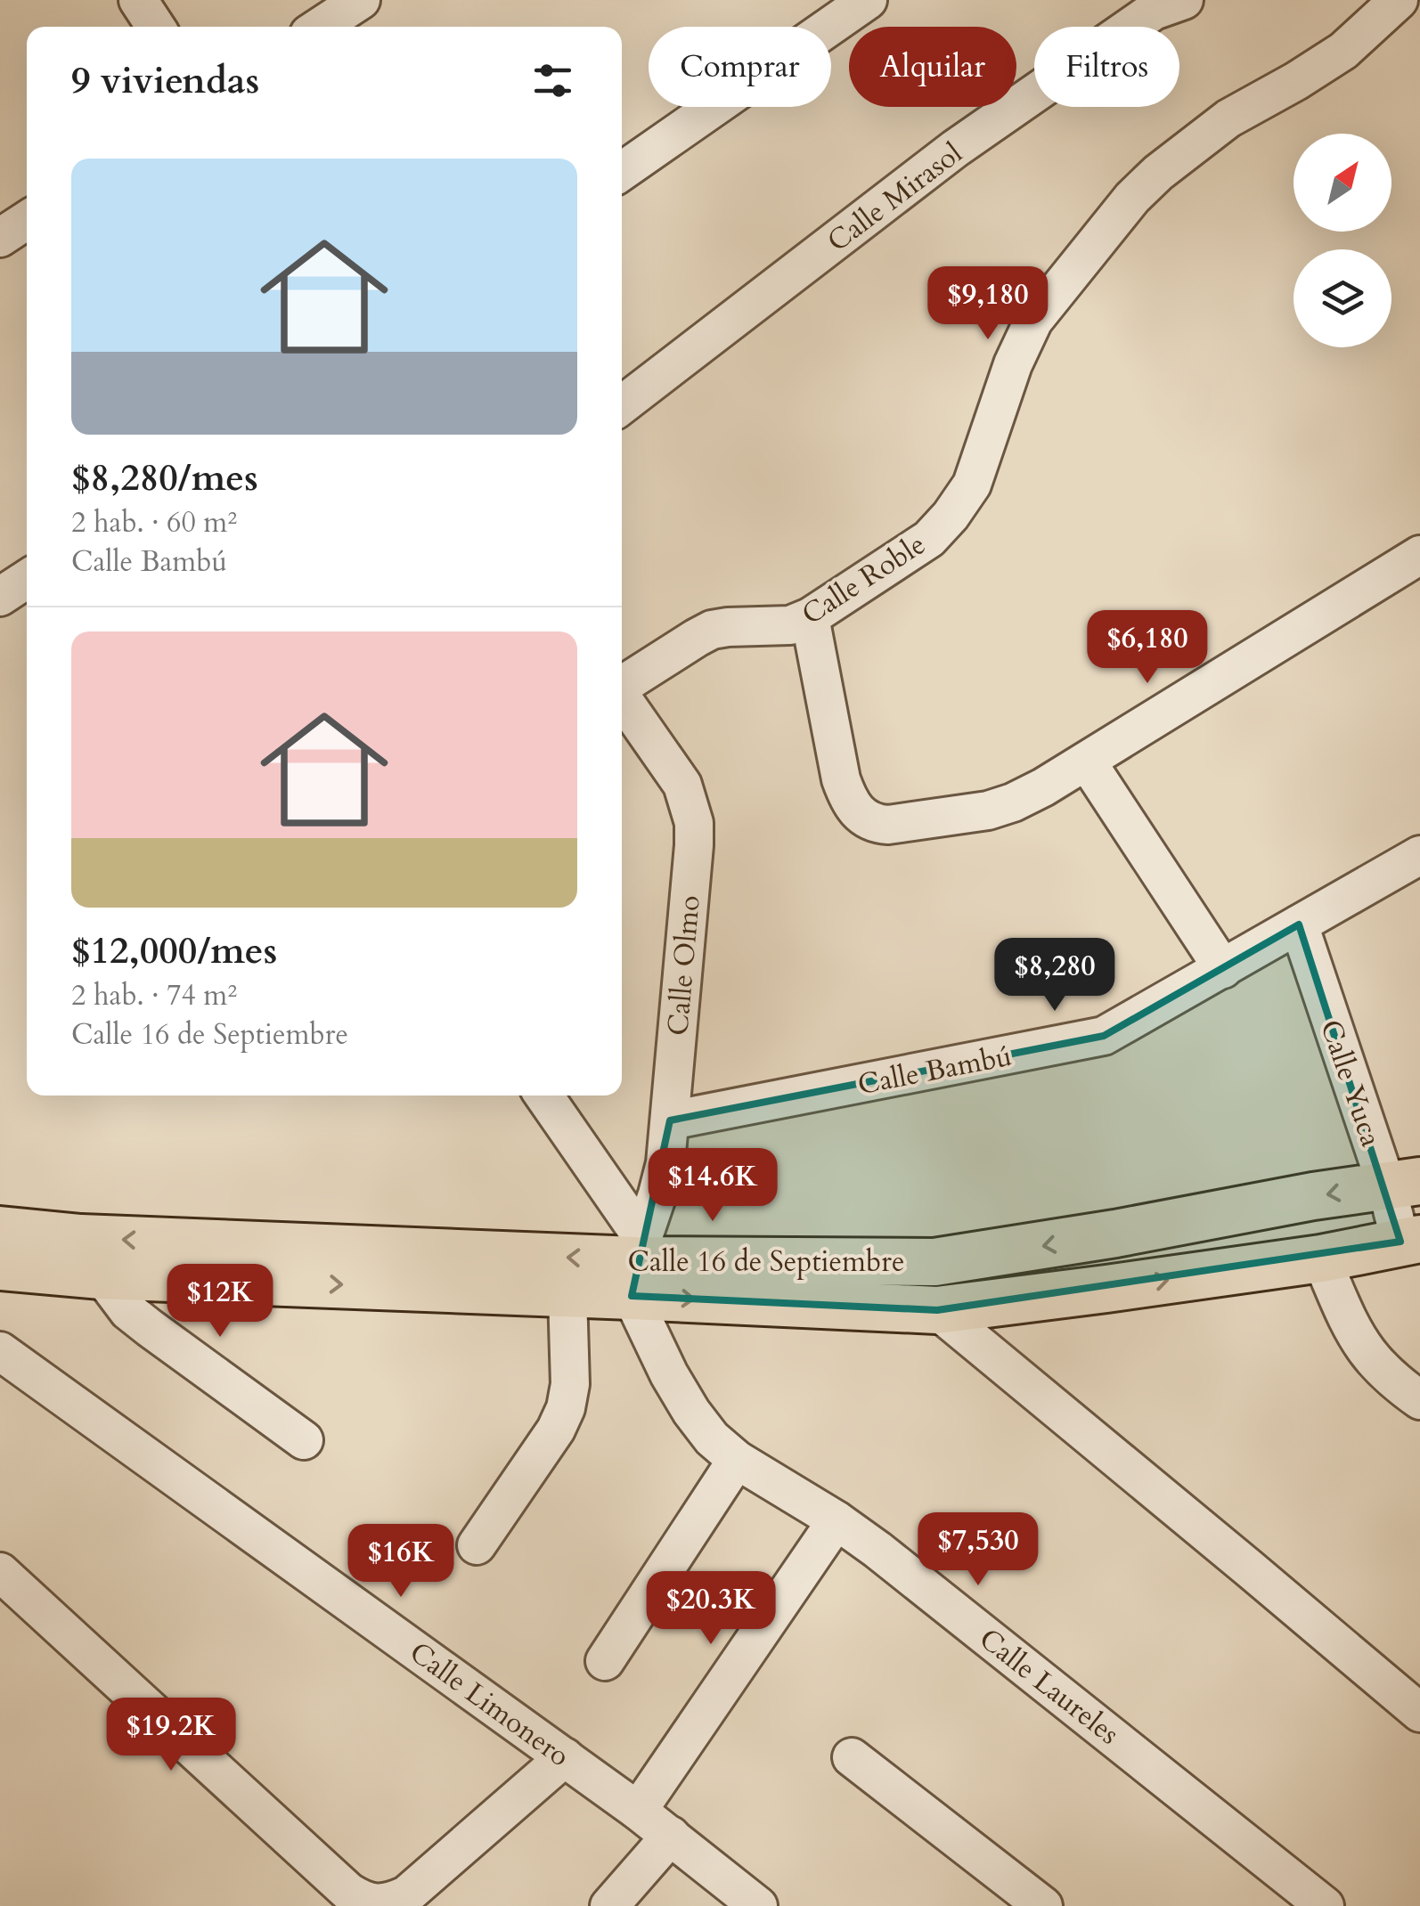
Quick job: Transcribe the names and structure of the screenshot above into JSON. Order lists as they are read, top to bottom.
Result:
{
  "streets": {
    "main road": ["Calle 16 de Septiembre"],
    "street": [
      "Calle Mirasol",
      "Calle Roble",
      "Calle Olmo",
      "Calle Bambú",
      "Calle Yuca",
      "Calle Laureles",
      "Calle Limonero"
    ]
  },
  "crossings": [
    ["Calle Olmo", "Calle Bambú"],
    ["Calle Olmo", "Calle 16 de Septiembre"],
    ["Calle Olmo", "Calle Laureles"],
    ["Calle Bambú", "Calle Yuca"],
    ["Calle Yuca", "Calle 16 de Septiembre"],
    ["Calle 16 de Septiembre", "Calle Laureles"]
  ],
  "north": "top right",
  "page": {
    "chip": ["Comprar", "Alquilar", "Filtros"],
    "heading": "9 viviendas",
    "list": [
      {
        "name": "$8,280/mes",
        "note": "2 hab. · 60 m² · Calle Bambú"
      },
      {
        "name": "$12,000/mes",
        "note": "2 hab. · 74 m² · Calle 16 de Septiembre"
      }
    ],
    "price": [
      "$9,180",
      "$6,180",
      "$8,280",
      "$14.6K",
      "$12K",
      "$7,530",
      "$16K",
      "$20.3K",
      "$19.2K"
    ]
  }
}
